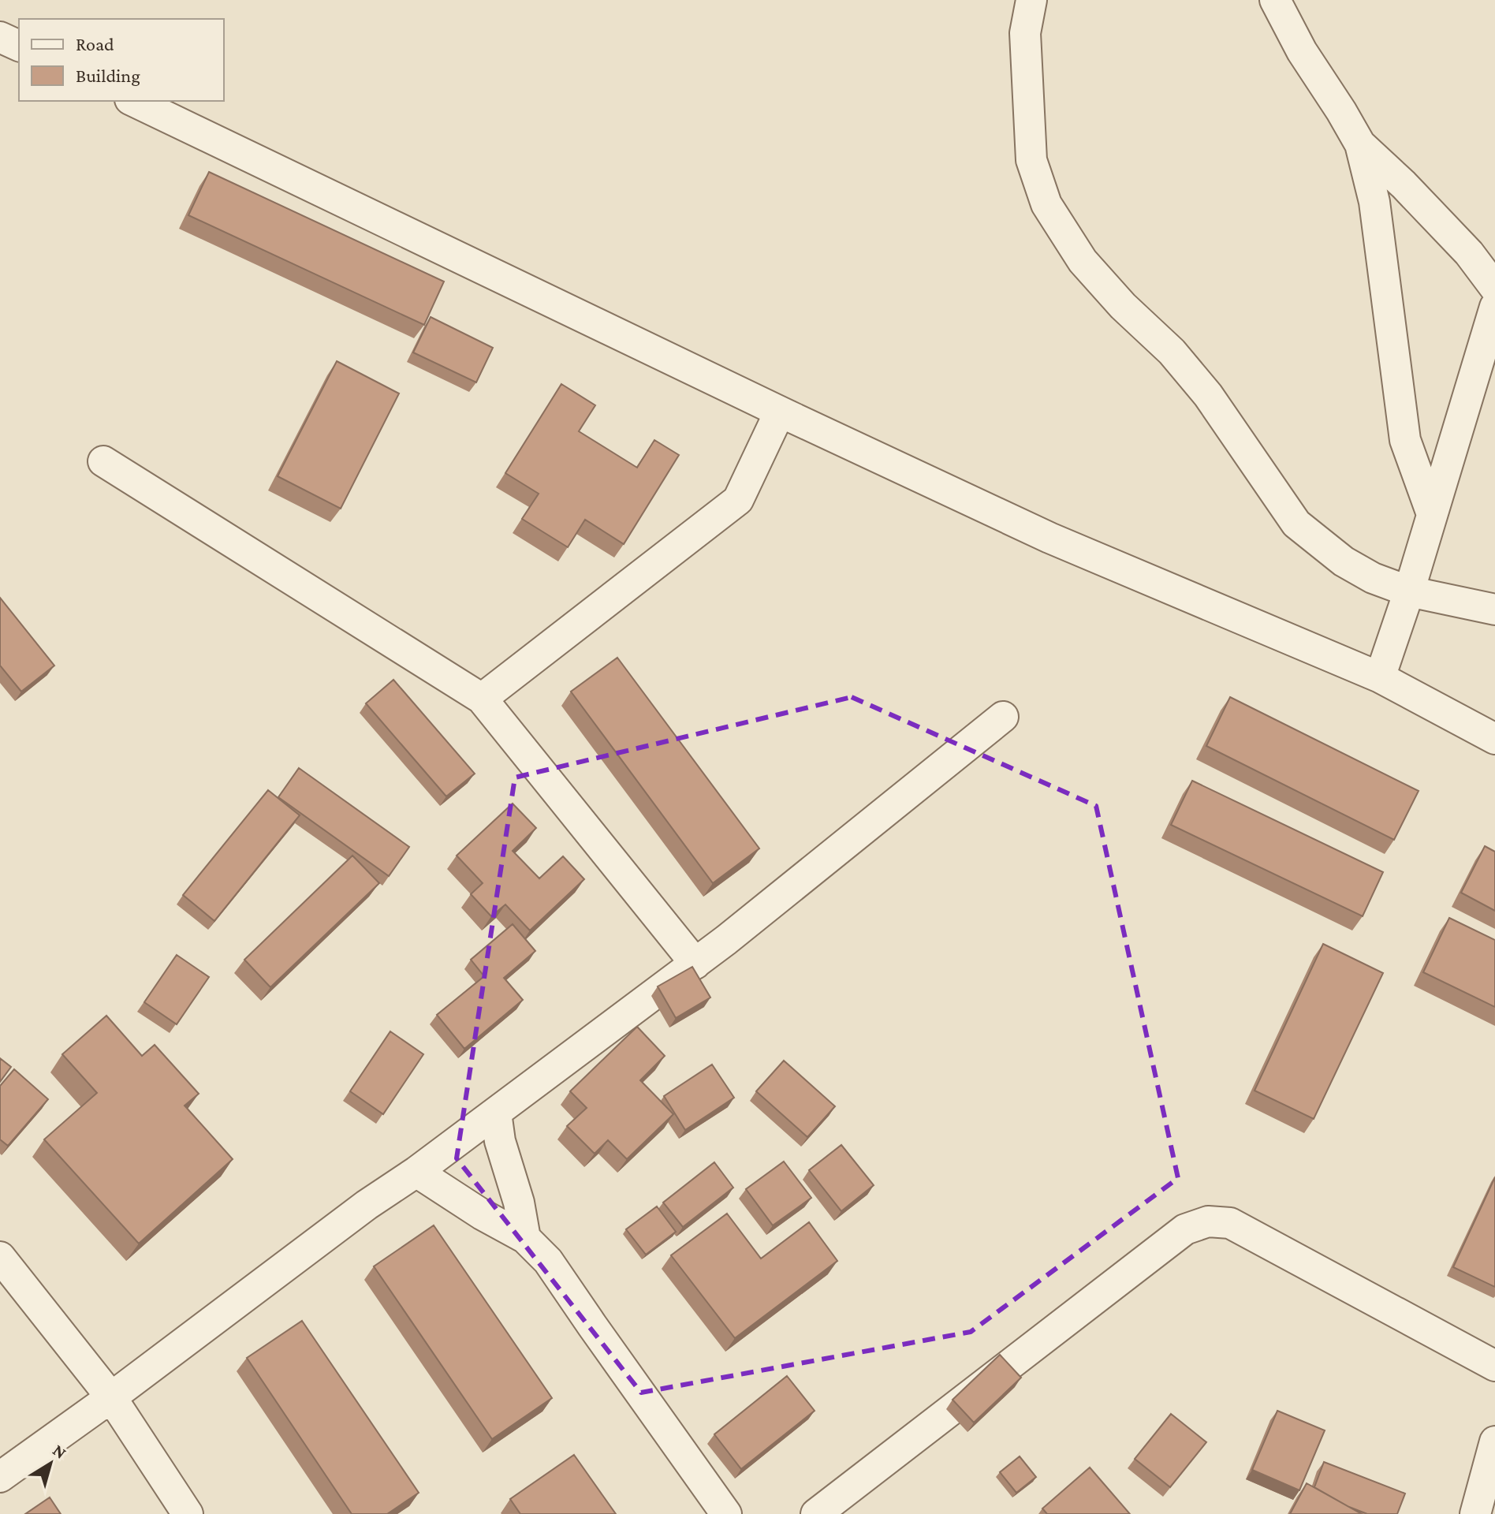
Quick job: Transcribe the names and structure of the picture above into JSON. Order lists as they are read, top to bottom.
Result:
{
  "legend": ["Road", "Building"],
  "north": "top right"
}
